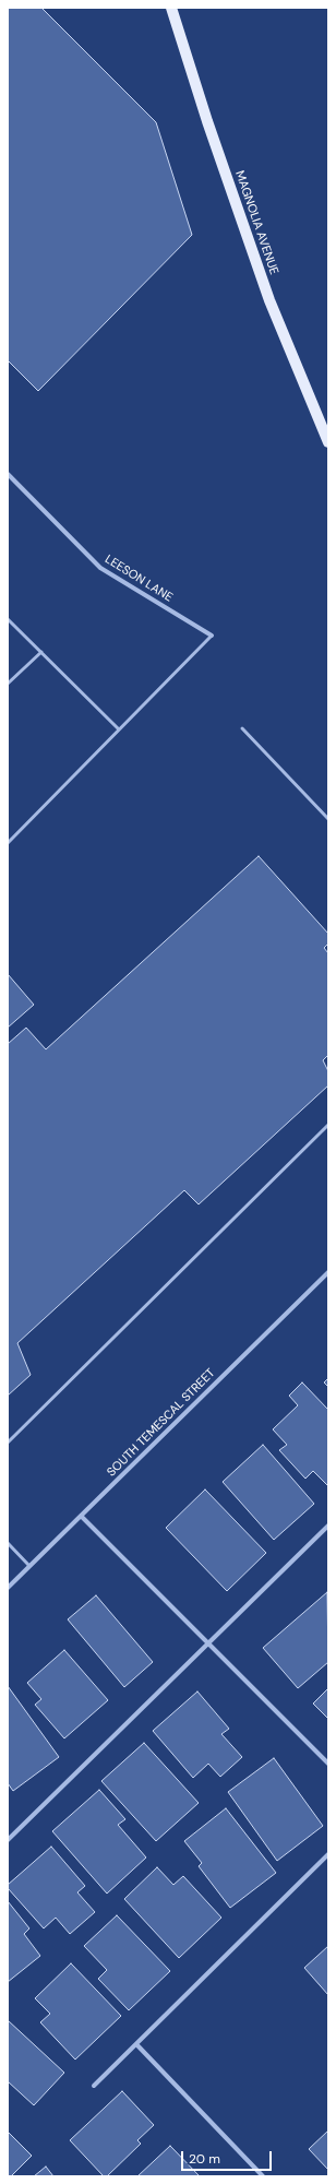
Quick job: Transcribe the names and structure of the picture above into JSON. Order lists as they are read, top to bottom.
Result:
{
  "streets": {
    "main road": ["MAGNOLIA AVENUE"],
    "street": ["LEESON LANE", "SOUTH TEMESCAL STREET"]
  },
  "scale_bar": "20 m"
}
